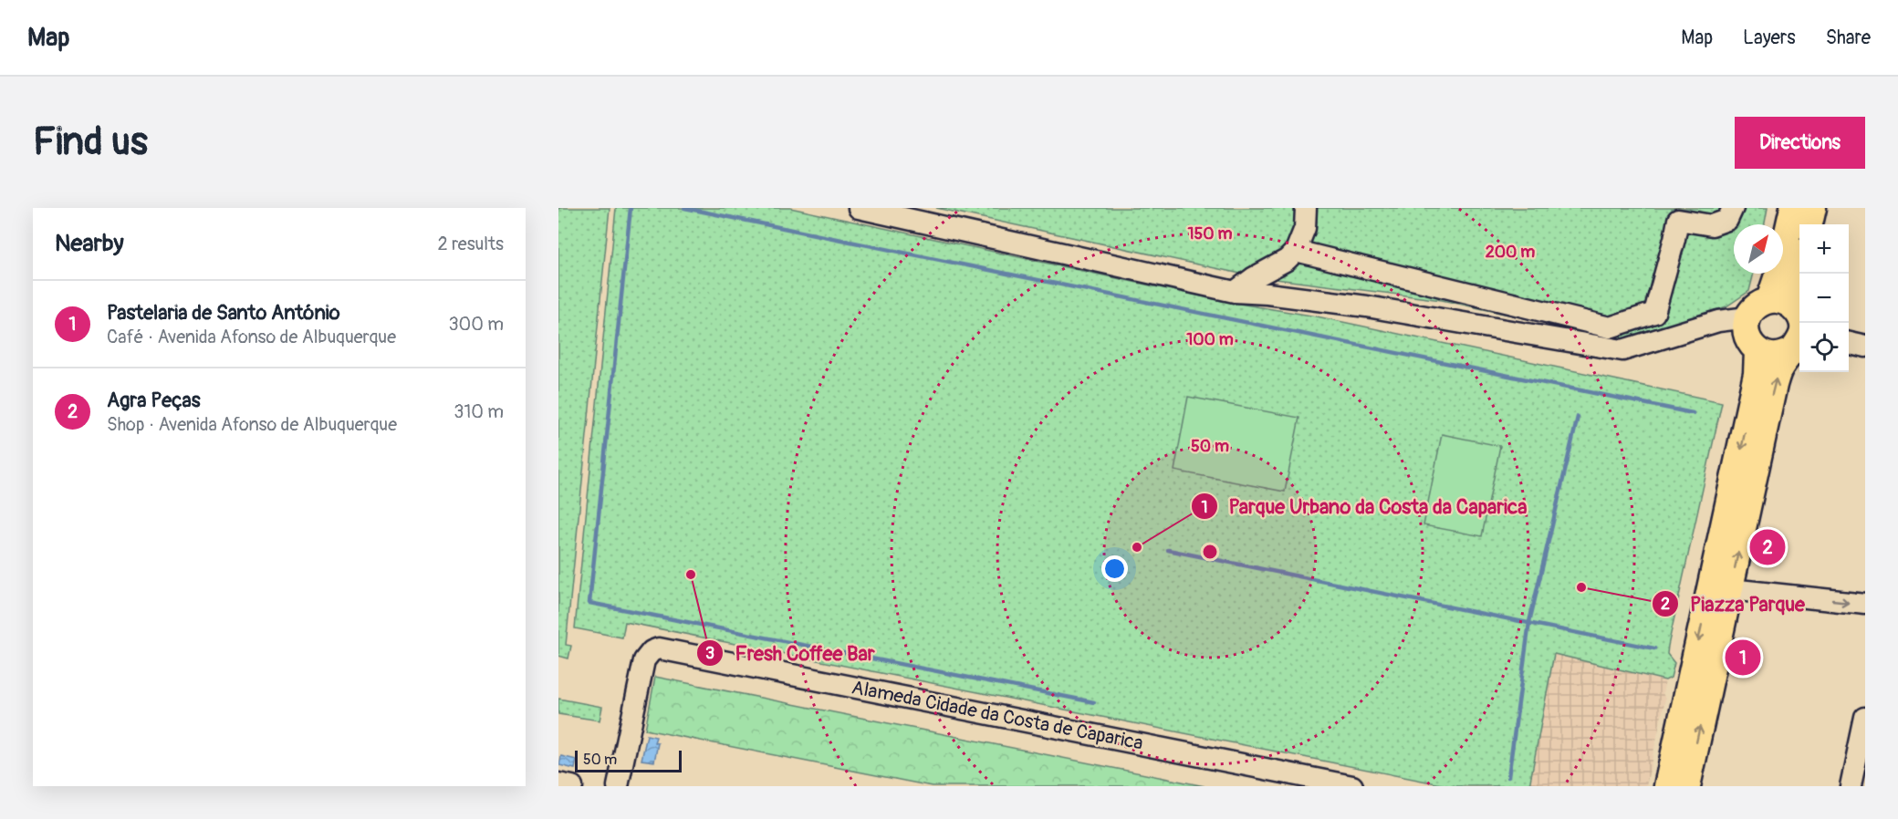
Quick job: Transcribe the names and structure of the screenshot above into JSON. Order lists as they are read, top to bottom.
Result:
{
  "streets": {
    "street": ["Alameda Cidade da Costa de Caparica"]
  },
  "places": ["Parque Urbano da Costa da Caparica", "Fresh Coffee Bar", "Piazza Parque"],
  "scale_bar": "50 m",
  "north": "top right",
  "page": {
    "header": "Map",
    "nav": ["Map", "Layers", "Share"],
    "buttons": "Directions",
    "title": "Find us",
    "heading": ["Nearby", "2 results"],
    "map_buttons": ["+", "−"],
    "list": [
      {
        "mark": "1",
        "name": "Pastelaria de Santo António",
        "note": "Café · Avenida Afonso de Albuquerque",
        "value": "300 m"
      },
      {
        "mark": "2",
        "name": "Agra Peças",
        "note": "Shop · Avenida Afonso de Albuquerque",
        "value": "310 m"
      }
    ],
    "pins": ["2", "1"],
    "scale": "50 m"
  },
  "rings": [
    "150 m",
    "200 m",
    "100 m",
    "50 m"
  ]
}
